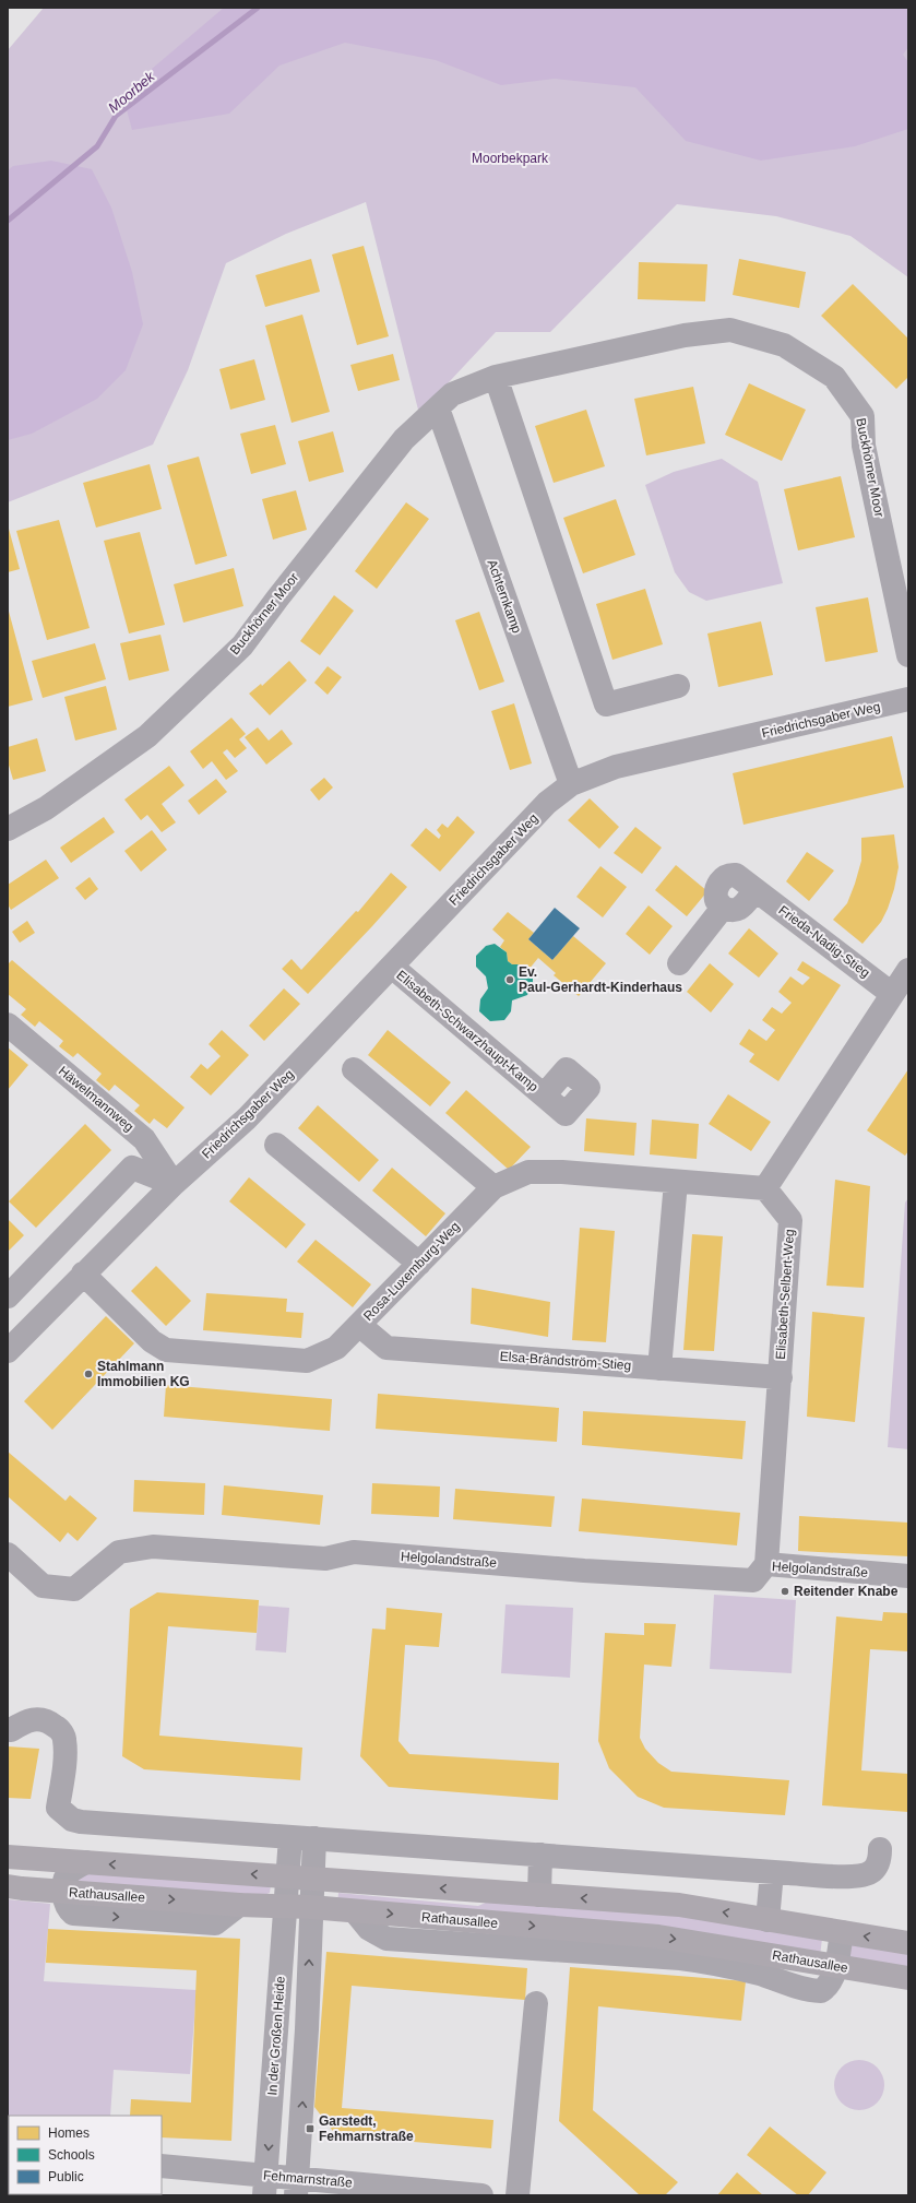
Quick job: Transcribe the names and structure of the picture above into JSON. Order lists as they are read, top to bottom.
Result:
{
  "streets": {
    "main road": ["Rathausallee"],
    "street": [
      "Buckhörner Moor",
      "Achternkamp",
      "Friedrichsgaber Weg",
      "Frieda-Nadig-Stieg",
      "Elisabeth-Schwarzhaupt-Kamp",
      "Häwelmannweg",
      "Rosa-Luxemburg-Weg",
      "Elisabeth-Selbert-Weg",
      "Elsa-Brändström-Stieg",
      "Helgolandstraße",
      "In der Großen Heide",
      "Fehmarnstraße"
    ]
  },
  "crossings": [
    ["Buckhörner Moor", "Achternkamp"],
    ["Achternkamp", "Friedrichsgaber Weg"],
    ["Friedrichsgaber Weg", "Elisabeth-Schwarzhaupt-Kamp"],
    ["Friedrichsgaber Weg", "Häwelmannweg"],
    ["Friedrichsgaber Weg", "Rosa-Luxemburg-Weg"],
    ["Rosa-Luxemburg-Weg", "Elisabeth-Selbert-Weg"],
    ["Rosa-Luxemburg-Weg", "Elsa-Brändström-Stieg"],
    ["Elisabeth-Selbert-Weg", "Elsa-Brändström-Stieg"],
    ["Elisabeth-Selbert-Weg", "Helgolandstraße"],
    ["Rathausallee", "In der Großen Heide"],
    ["In der Großen Heide", "Fehmarnstraße"]
  ],
  "water": ["Moorbek"],
  "parks": ["Moorbekpark"],
  "places": {
    "other": ["Ev. Paul-Gerhardt-Kinderhaus", "Stahlmann Immobilien KG", "Reitender Knabe"],
    "transit": ["Garstedt, Fehmarnstraße"]
  },
  "legend": ["Homes", "Schools", "Public"]
}
